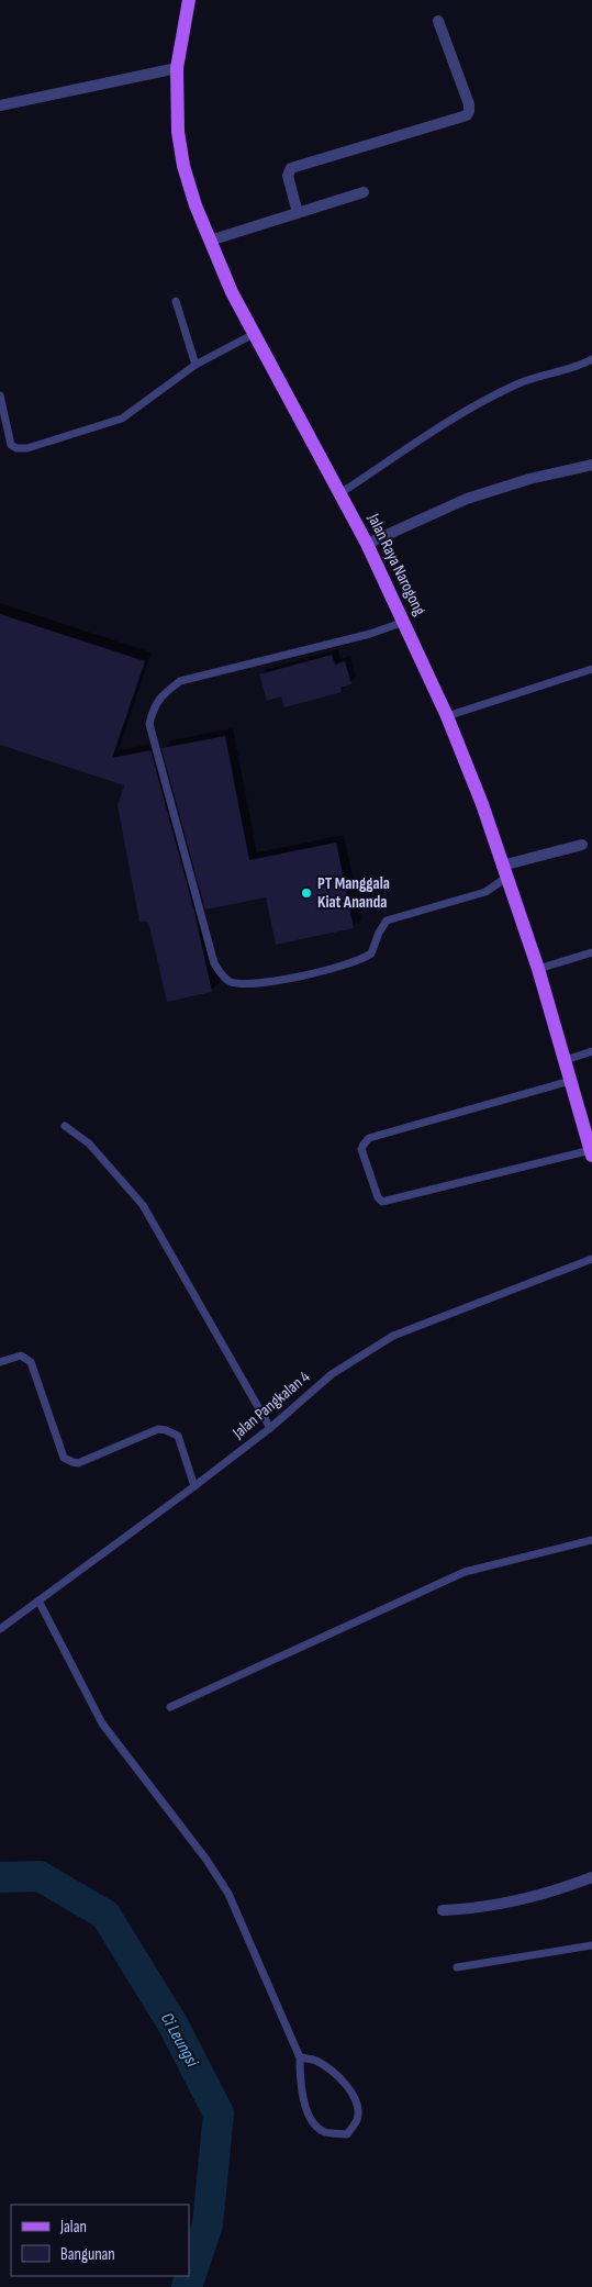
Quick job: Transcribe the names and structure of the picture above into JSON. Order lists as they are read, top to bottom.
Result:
{
  "streets": {
    "main road": ["Jalan Raya Narogong"],
    "lane": ["Jalan Pangkalan 4"]
  },
  "water": ["Ci Leungsi"],
  "places": ["PT Manggala Kiat Ananda"],
  "legend": ["Jalan", "Bangunan"]
}
